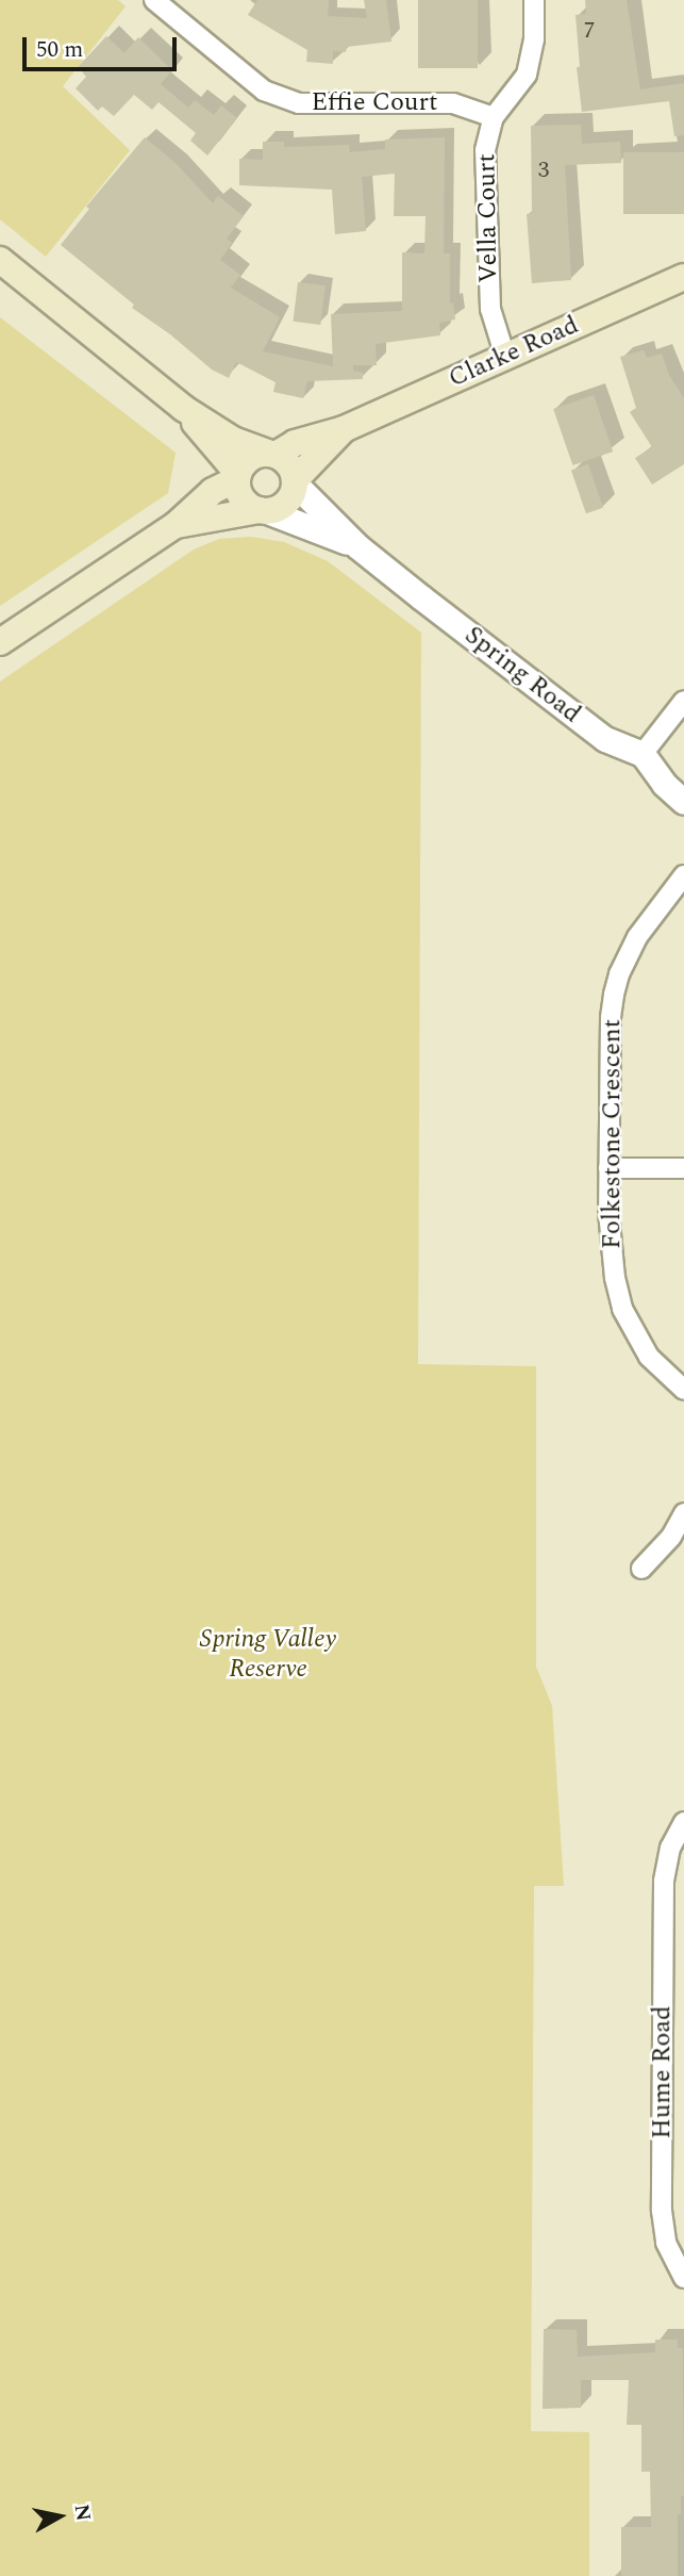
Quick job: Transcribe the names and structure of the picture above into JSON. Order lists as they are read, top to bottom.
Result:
{
  "streets": {
    "main road": ["Clarke Road"],
    "street": [
      "Effie Court",
      "Vella Court",
      "Spring Road",
      "Folkestone Crescent",
      "Hume Road"
    ]
  },
  "crossings": [
    ["Effie Court", "Vella Court"],
    ["Vella Court", "Clarke Road"],
    ["Clarke Road", "Spring Road"]
  ],
  "parks": ["Spring Valley Reserve"],
  "house_numbers": ["7", "3"],
  "scale_bar": "50 m",
  "north": "right"
}
